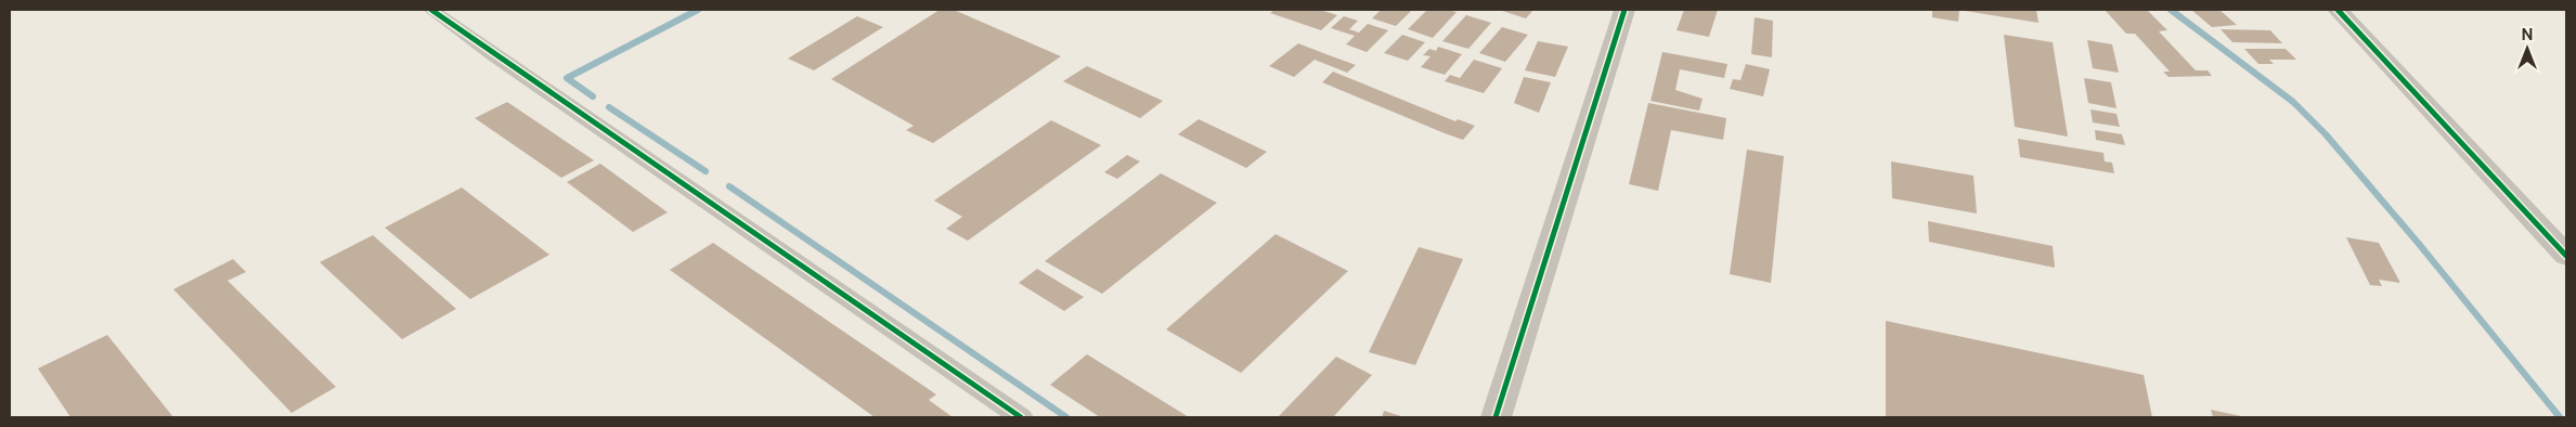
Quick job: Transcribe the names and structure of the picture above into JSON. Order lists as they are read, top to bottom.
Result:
{
  "north": "top"
}
